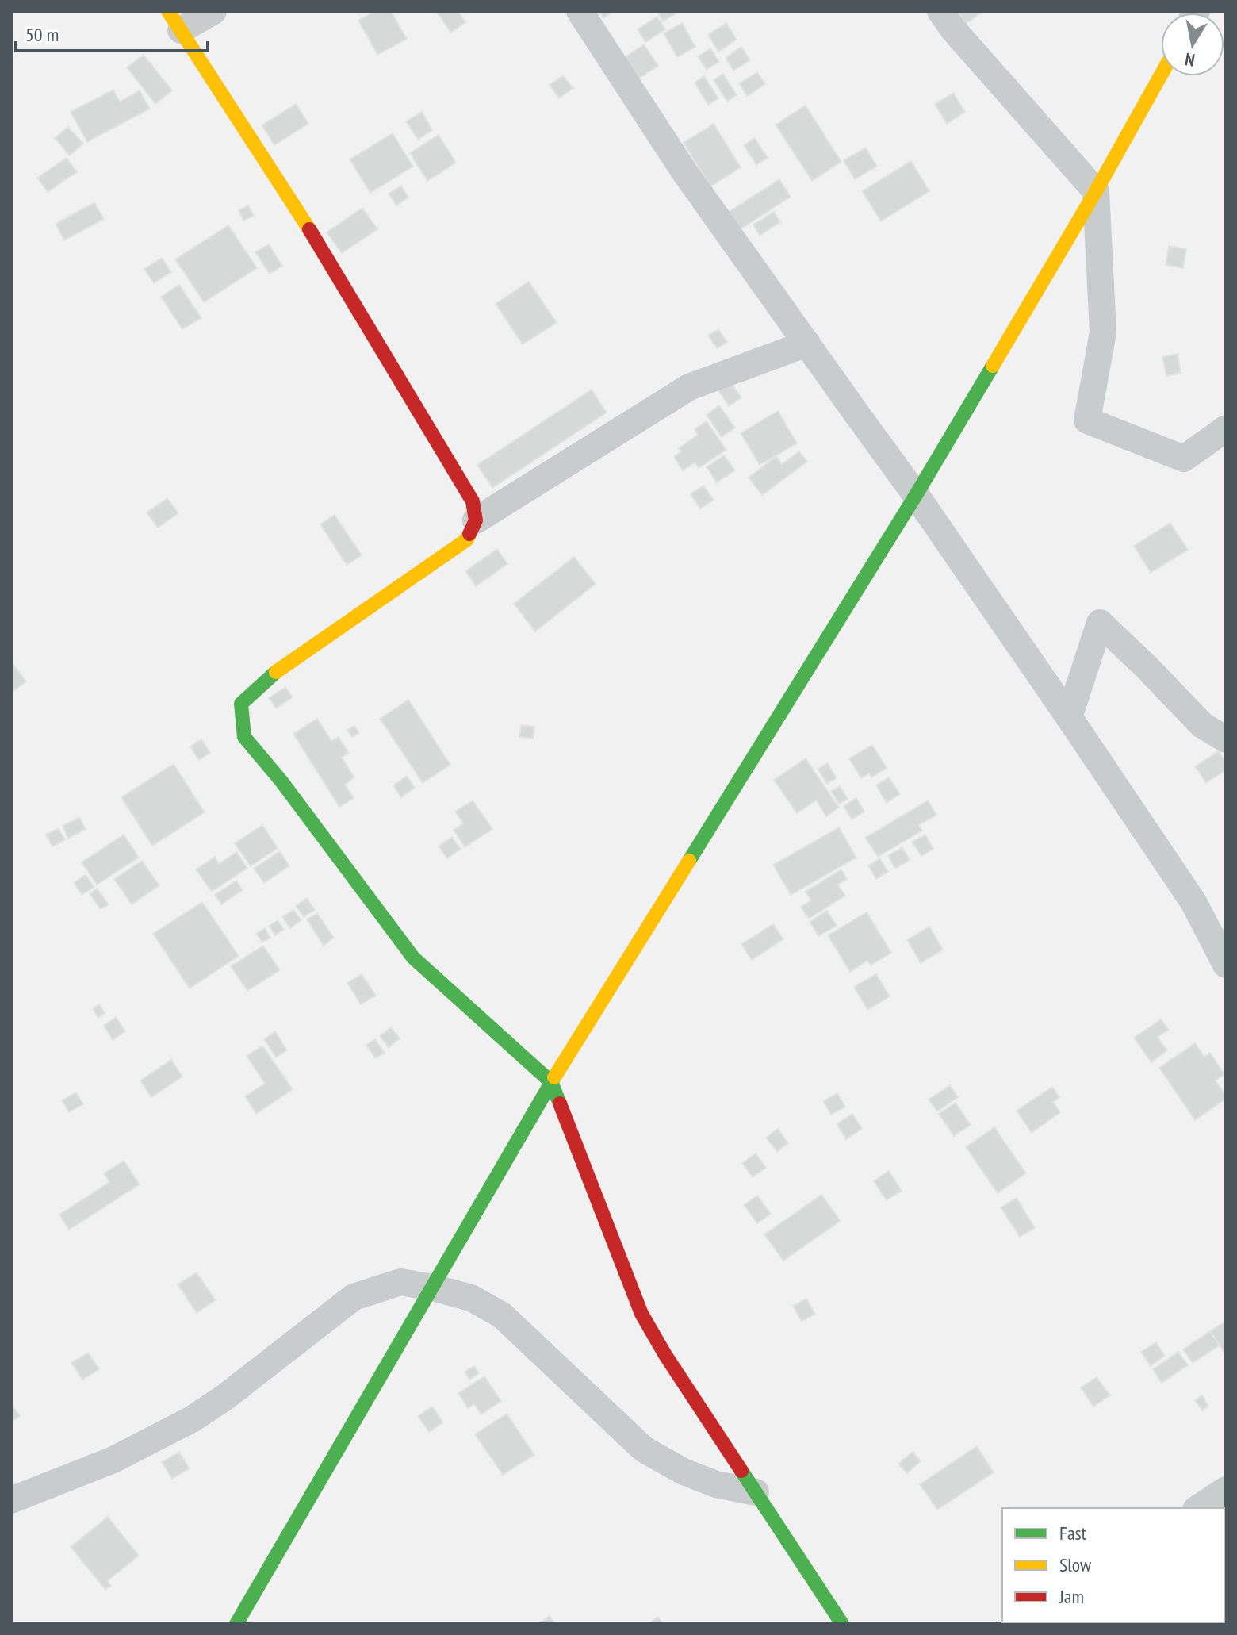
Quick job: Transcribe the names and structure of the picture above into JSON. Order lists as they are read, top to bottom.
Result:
{
  "legend": ["Fast", "Slow", "Jam"],
  "scale_bar": "50 m",
  "north": "bottom"
}
